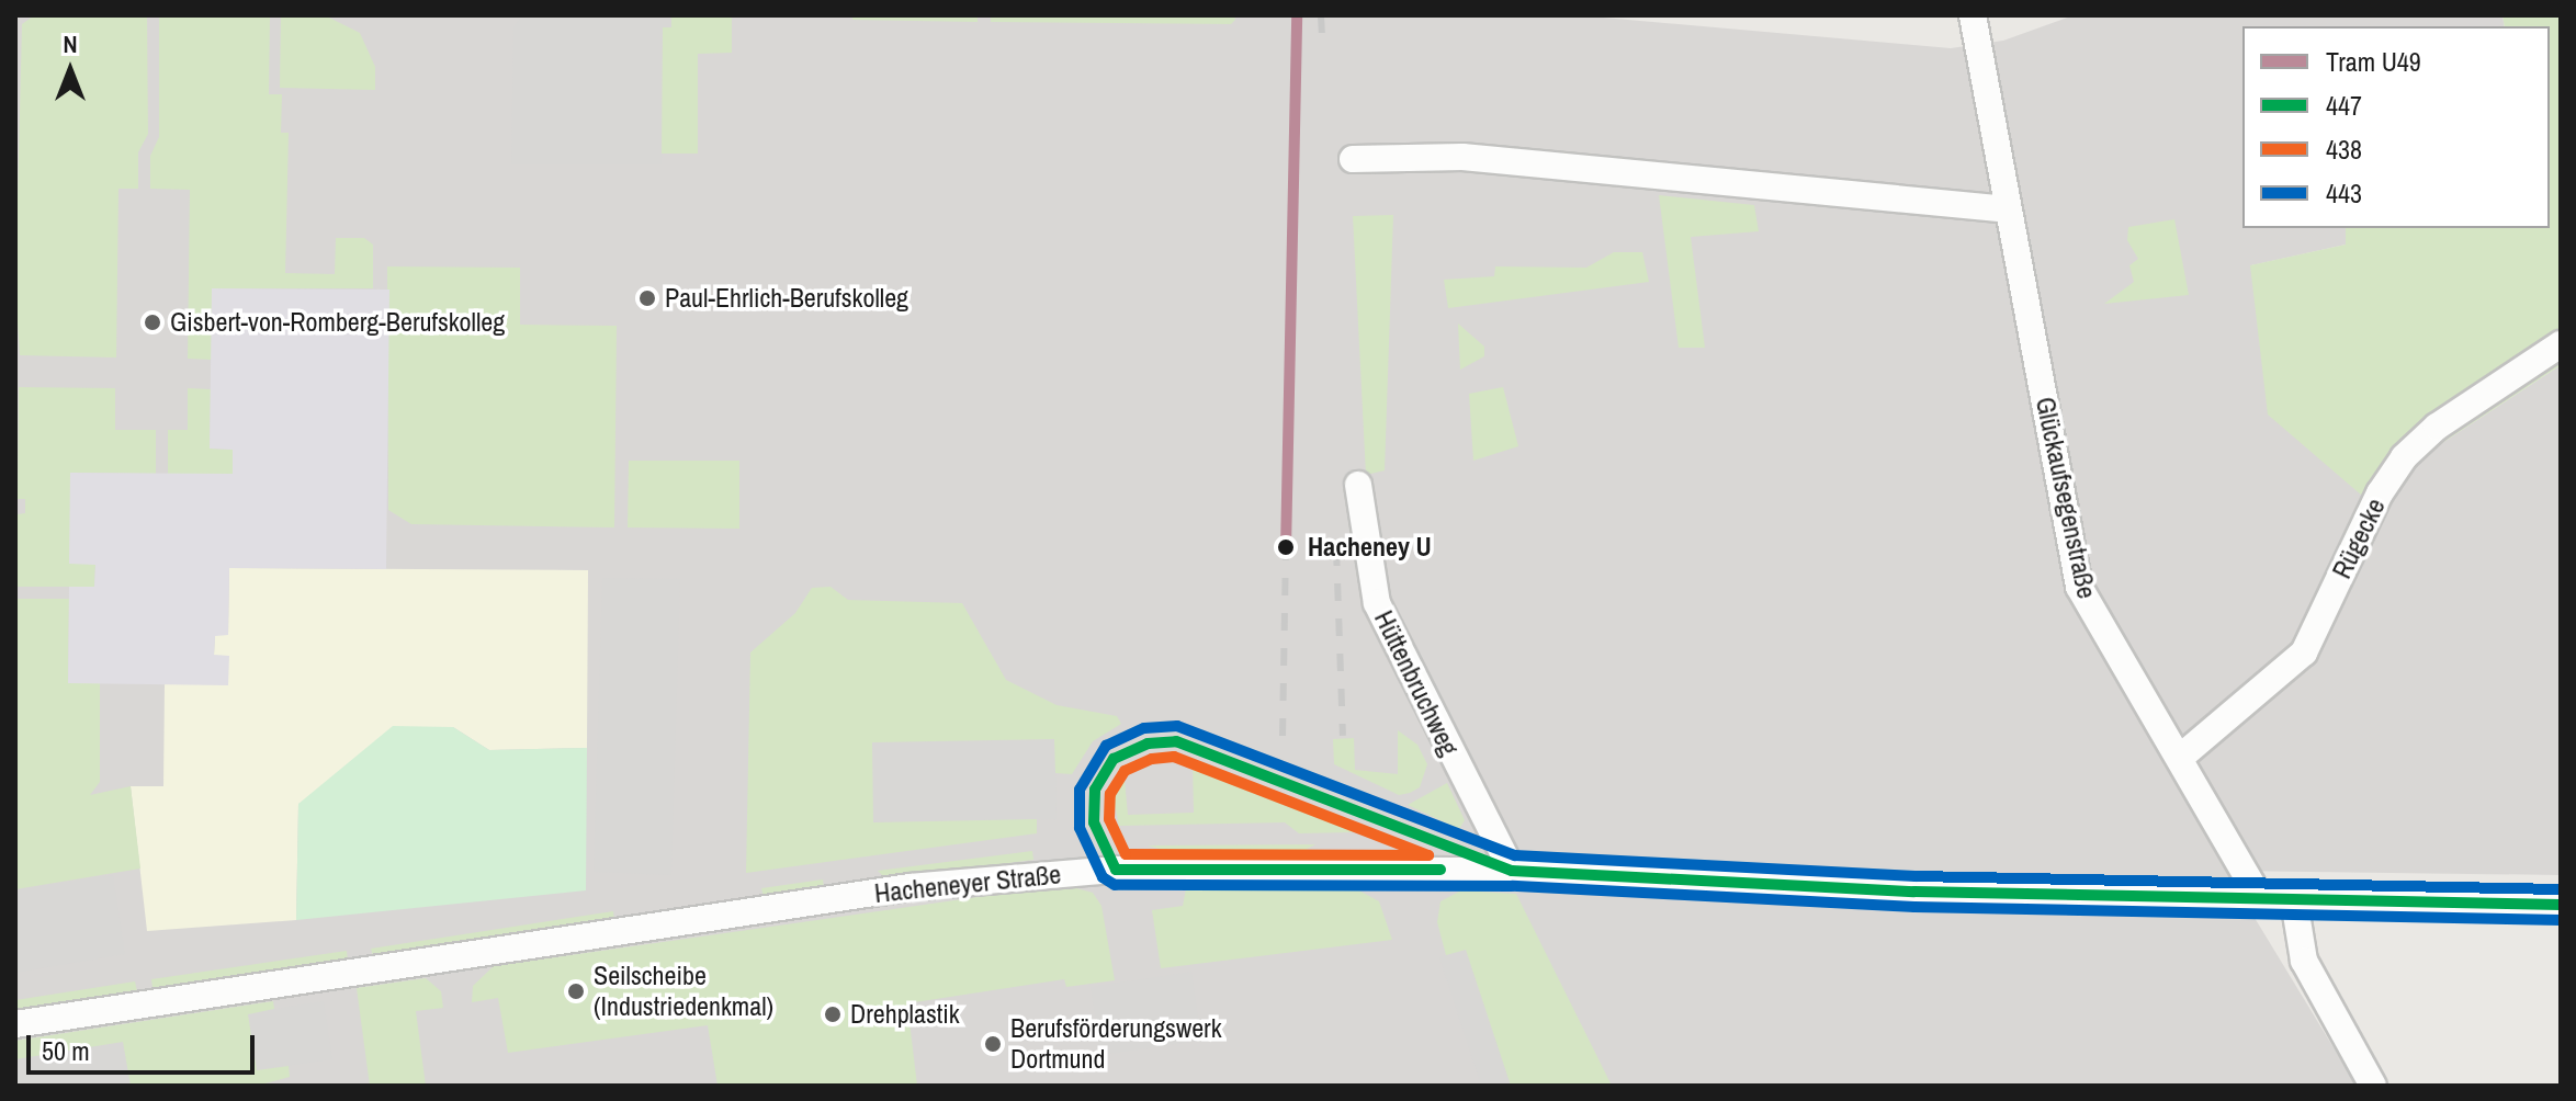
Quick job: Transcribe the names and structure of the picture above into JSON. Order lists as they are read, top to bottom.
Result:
{
  "streets": {
    "street": [
      "Glückaufsegenstraße",
      "Rügecke",
      "Hüttenbruchweg",
      "Hacheneyer Straße"
    ]
  },
  "crossings": [
    ["Glückaufsegenstraße", "Rügecke"],
    ["Glückaufsegenstraße", "Hacheneyer Straße"],
    ["Hüttenbruchweg", "Hacheneyer Straße"]
  ],
  "places": [
    "Paul-Ehrlich-Berufskolleg",
    "Gisbert-von-Romberg-Berufskolleg",
    "Hacheney U",
    "Seilscheibe (Industriedenkmal)",
    "Drehplastik",
    "Berufsförderungswerk Dortmund"
  ],
  "lines": [
    "tram line U49",
    "transit line 443",
    "transit line 447",
    "transit line 438"
  ],
  "legend": [
    "Tram U49",
    "447",
    "438",
    "443"
  ],
  "scale_bar": "50 m",
  "north": "top"
}
